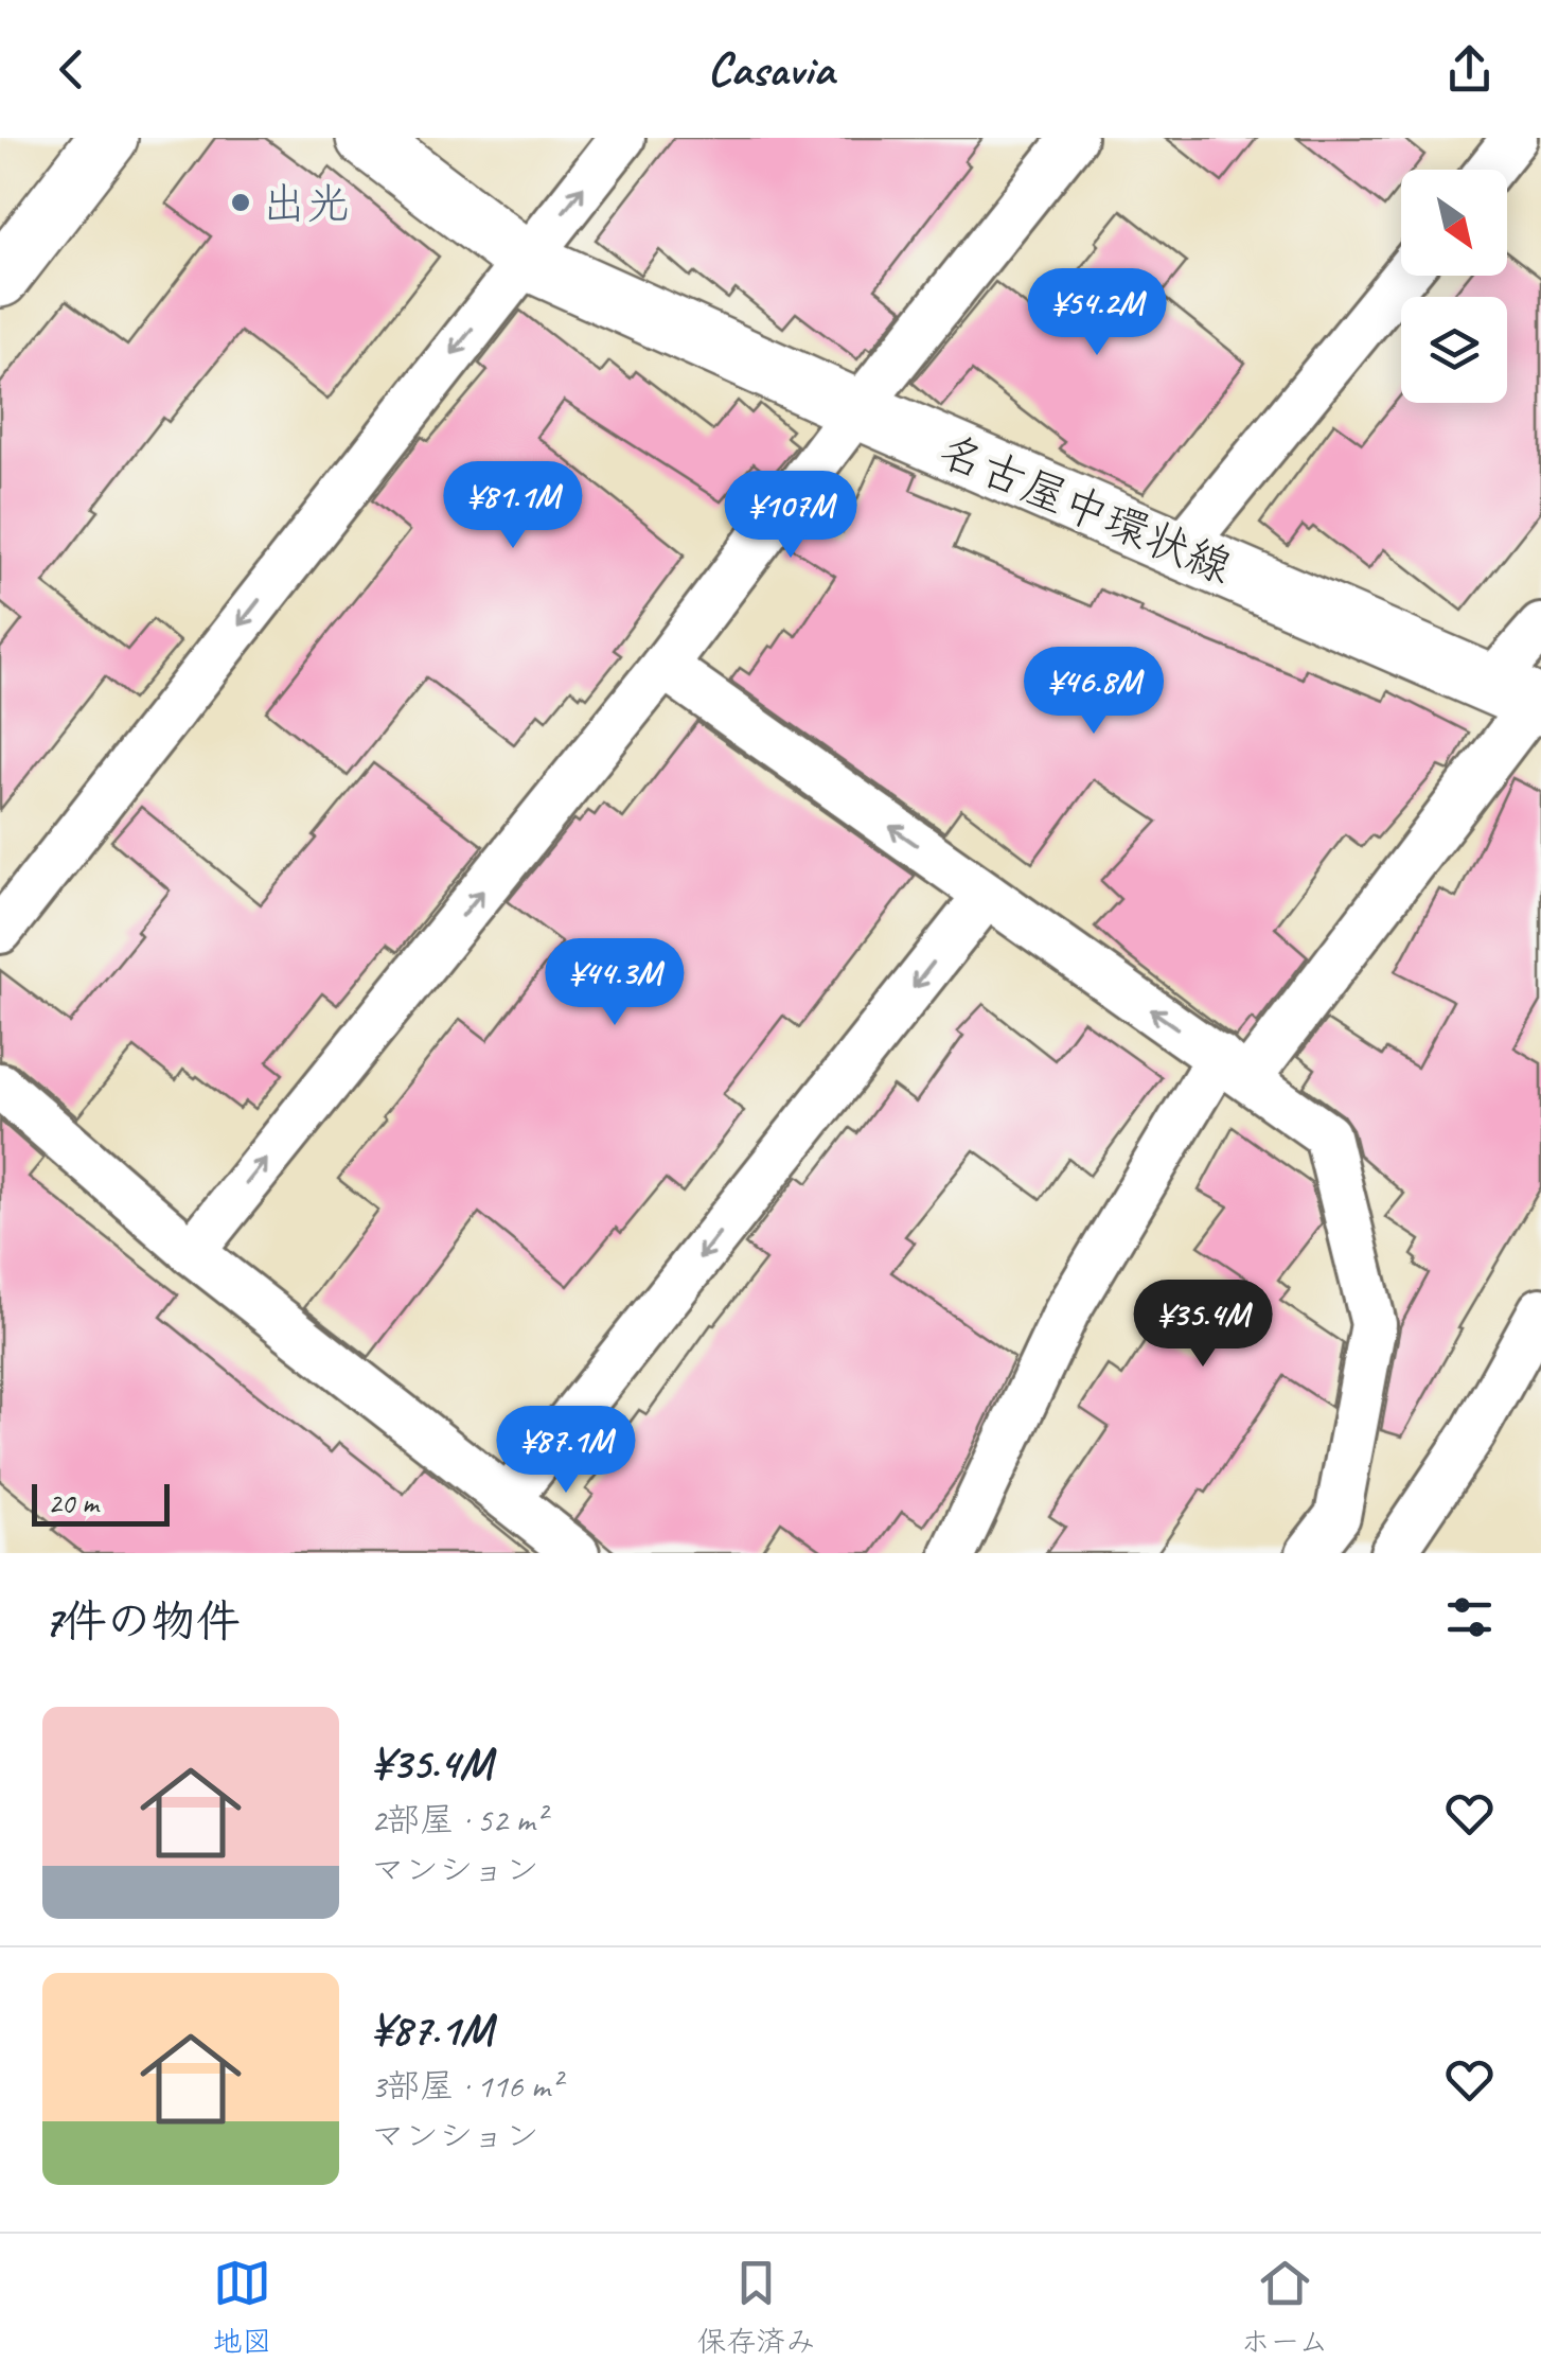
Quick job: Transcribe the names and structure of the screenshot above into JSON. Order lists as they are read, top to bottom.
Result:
{
  "streets": {
    "main road": ["名古屋中環状線"]
  },
  "places": ["出光"],
  "scale_bar": "20 m",
  "north": "bottom right",
  "page": {
    "header": "Casavia",
    "price": [
      "¥54.2M",
      "¥81.1M",
      "¥107M",
      "¥46.8M",
      "¥44.3M",
      "¥35.4M",
      "¥87.1M"
    ],
    "scale": "20 m",
    "heading": "7件の物件",
    "list": [
      {
        "name": "¥35.4M",
        "note": "2部屋 · 52 m² · マンション"
      },
      {
        "name": "¥87.1M",
        "note": "3部屋 · 116 m² · マンション"
      }
    ],
    "tabs": ["地図", "保存済み", "ホーム"]
  }
}
